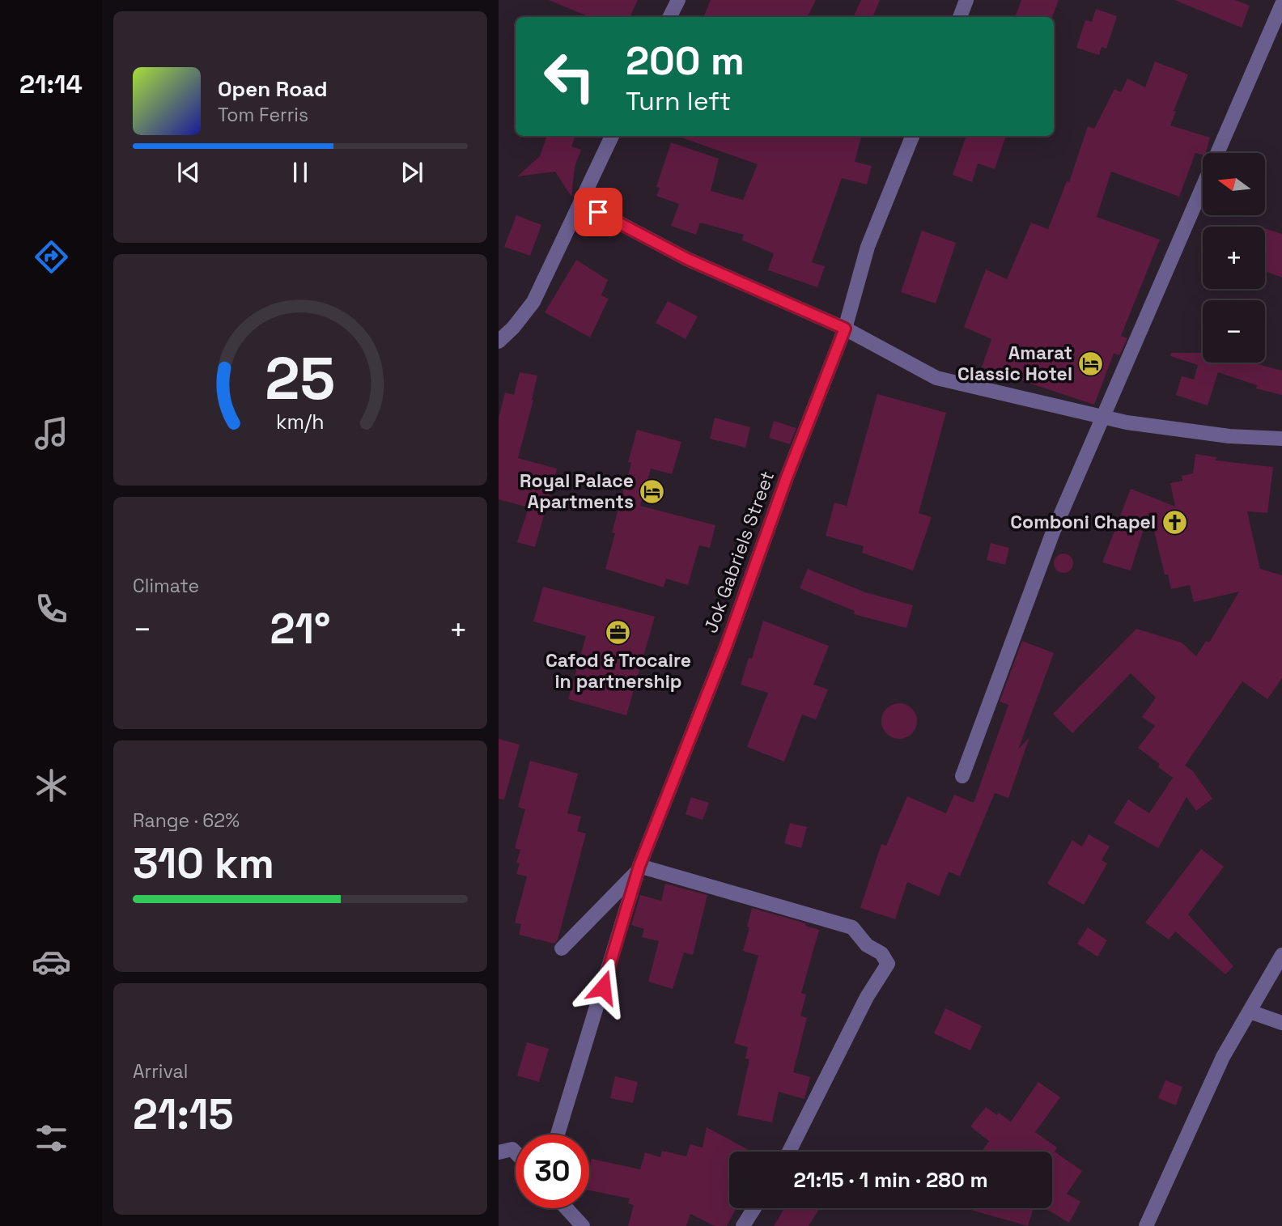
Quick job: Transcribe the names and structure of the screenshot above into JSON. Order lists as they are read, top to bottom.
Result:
{
  "streets": {
    "street": ["Jok Gabriels Street"]
  },
  "places": {
    "hotel": ["Amarat Classic Hotel", "Royal Palace Apartments"],
    "church": ["Comboni Chapel"],
    "office": ["Cafod & Trocaire in partnership"]
  },
  "north": "left",
  "page": {
    "tabs": "21:14",
    "turn": ["200 m", "Turn left"],
    "song": ["Open Road", "Tom Ferris"],
    "map_buttons": ["+", "−"],
    "tile": [
      "Climate",
      ["Range · 62%", "310 km"],
      ["Arrival", "21:15"]
    ],
    "heat": ["−", "21°", "+"],
    "limit": "30",
    "trip": "21:15 · 1 min · 280 m",
    "gauge": ["25", "km/h"]
  }
}
